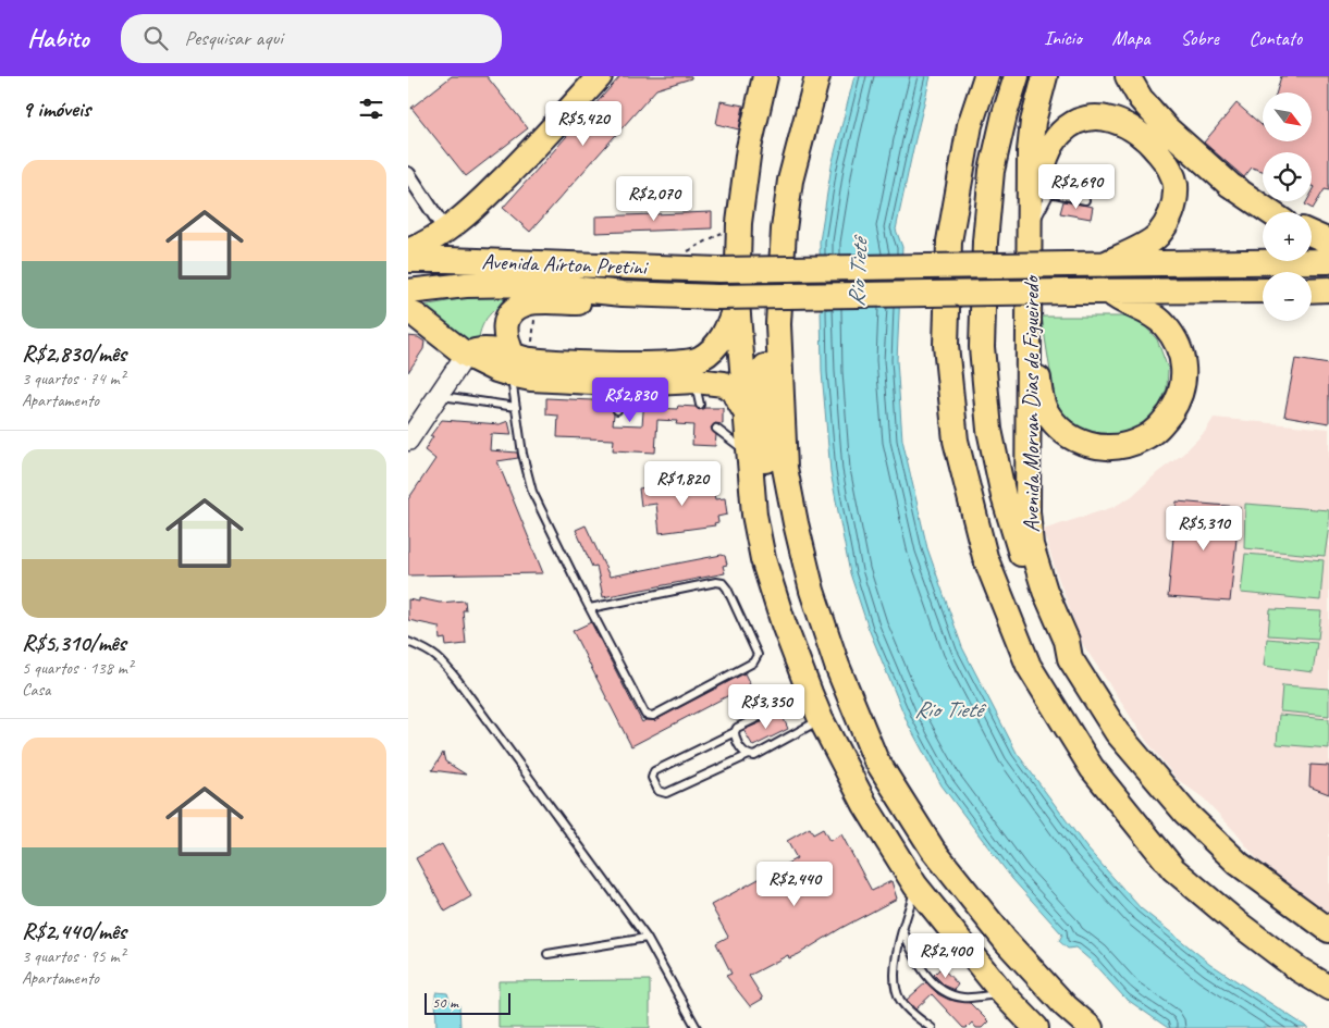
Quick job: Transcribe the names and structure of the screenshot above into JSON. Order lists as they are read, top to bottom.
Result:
{
  "streets": {
    "highway": ["Avenida Aírton Pretini", "Avenida Morvan Dias de Figueiredo"]
  },
  "water": ["Rio Tietê"],
  "scale_bar": "50 m",
  "north": "bottom right",
  "page": {
    "header": "Habito",
    "search": "Pesquisar aqui",
    "nav": [
      "Início",
      "Mapa",
      "Sobre",
      "Contato"
    ],
    "heading": "9 imóveis",
    "map_buttons": ["+", "−"],
    "price": [
      "R$5,420",
      "R$2,690",
      "R$2,070",
      "R$2,830",
      "R$1,820",
      "R$5,310",
      "R$3,350",
      "R$2,440",
      "R$2,400"
    ],
    "list": [
      {
        "name": "R$2,830/mês",
        "note": "3 quartos · 74 m² · Apartamento"
      },
      {
        "name": "R$5,310/mês",
        "note": "5 quartos · 138 m² · Casa"
      },
      {
        "name": "R$2,440/mês",
        "note": "3 quartos · 95 m² · Apartamento"
      }
    ],
    "scale": "50 m"
  }
}
